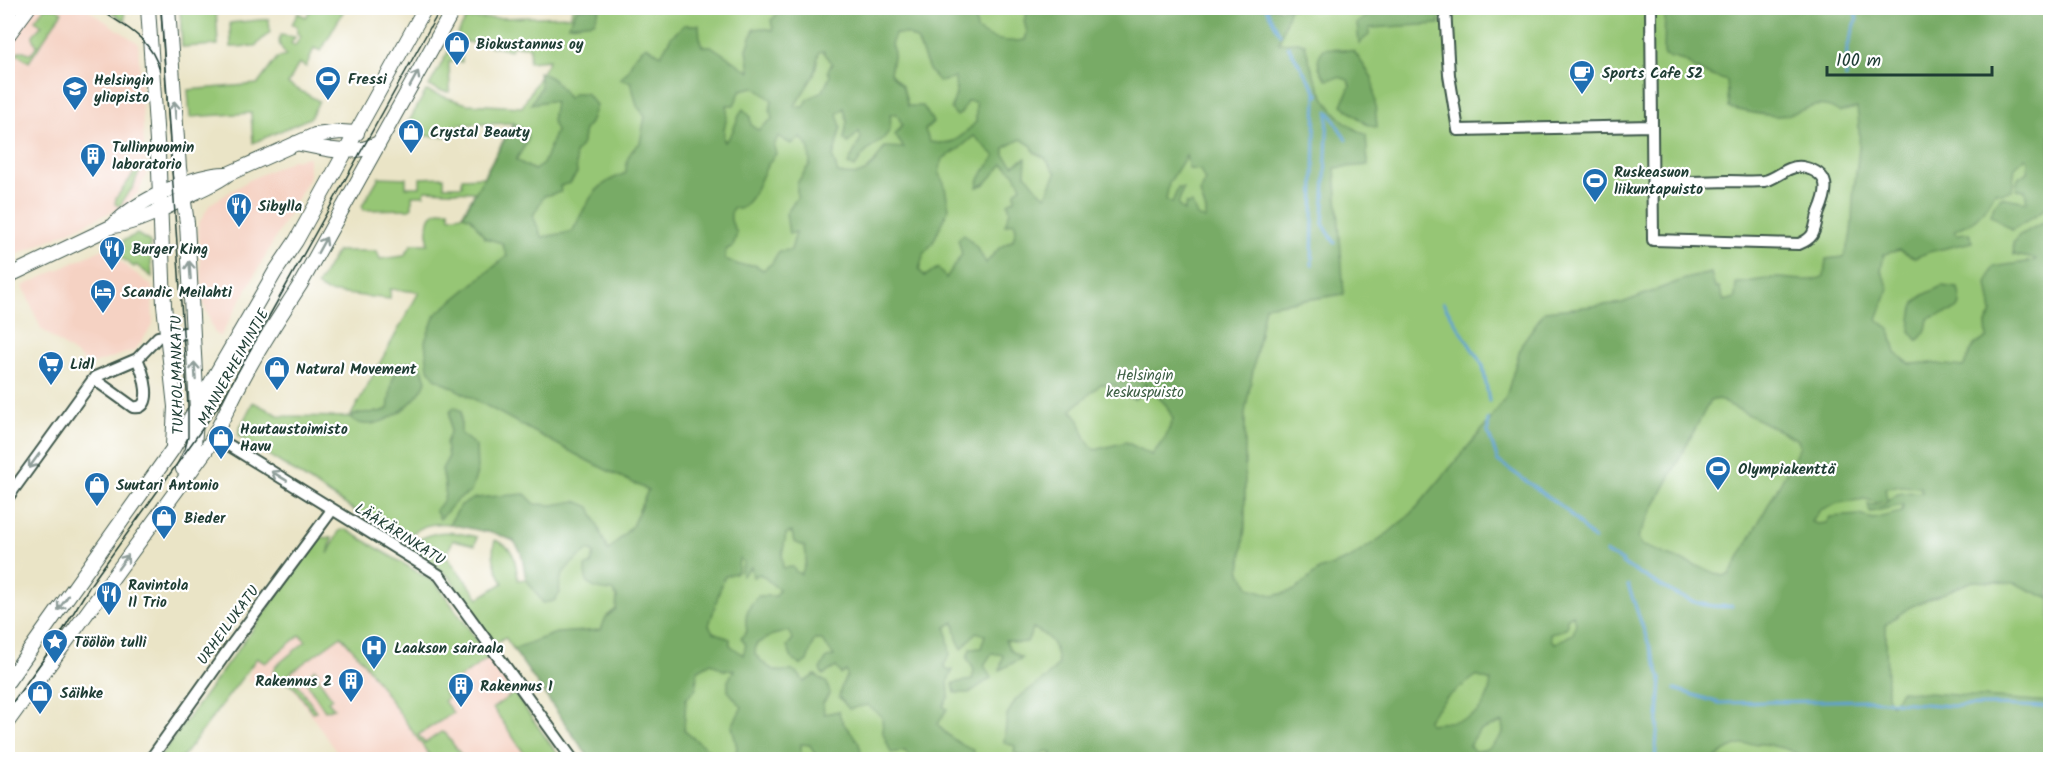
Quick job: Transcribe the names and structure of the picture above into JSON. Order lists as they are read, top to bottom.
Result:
{
  "streets": {
    "main road": ["MANNERHEIMINTIE", "TUKHOLMANKATU"],
    "street": ["LÄÄKÄRINKATU", "URHEILUKATU"]
  },
  "crossings": [
    ["MANNERHEIMINTIE", "TUKHOLMANKATU"],
    ["MANNERHEIMINTIE", "LÄÄKÄRINKATU"],
    ["LÄÄKÄRINKATU", "URHEILUKATU"]
  ],
  "parks": ["Helsingin keskuspuisto"],
  "places": {
    "shop": [
      "Biokustannus oy",
      "Crystal Beauty",
      "Natural Movement",
      "Hautaustoimisto Havu",
      "Suutari Antonio",
      "Bieder",
      "Säihke"
    ],
    "cafe": ["Sports Cafe 52"],
    "sports": ["Fressi", "Ruskeasuon liikuntapuisto", "Olympiakenttä"],
    "school or university": ["Helsingin yliopisto"],
    "building": ["Tullinpuomin laboratorio", "Rakennus 2", "Rakennus 1"],
    "restaurant": ["Sibylla", "Burger King", "Ravintola Il Trio"],
    "hotel": ["Scandic Meilahti"],
    "supermarket": ["Lidl"],
    "place": ["Töölön tulli"],
    "hospital": ["Laakson sairaala"]
  },
  "scale_bar": "100 m"
}
